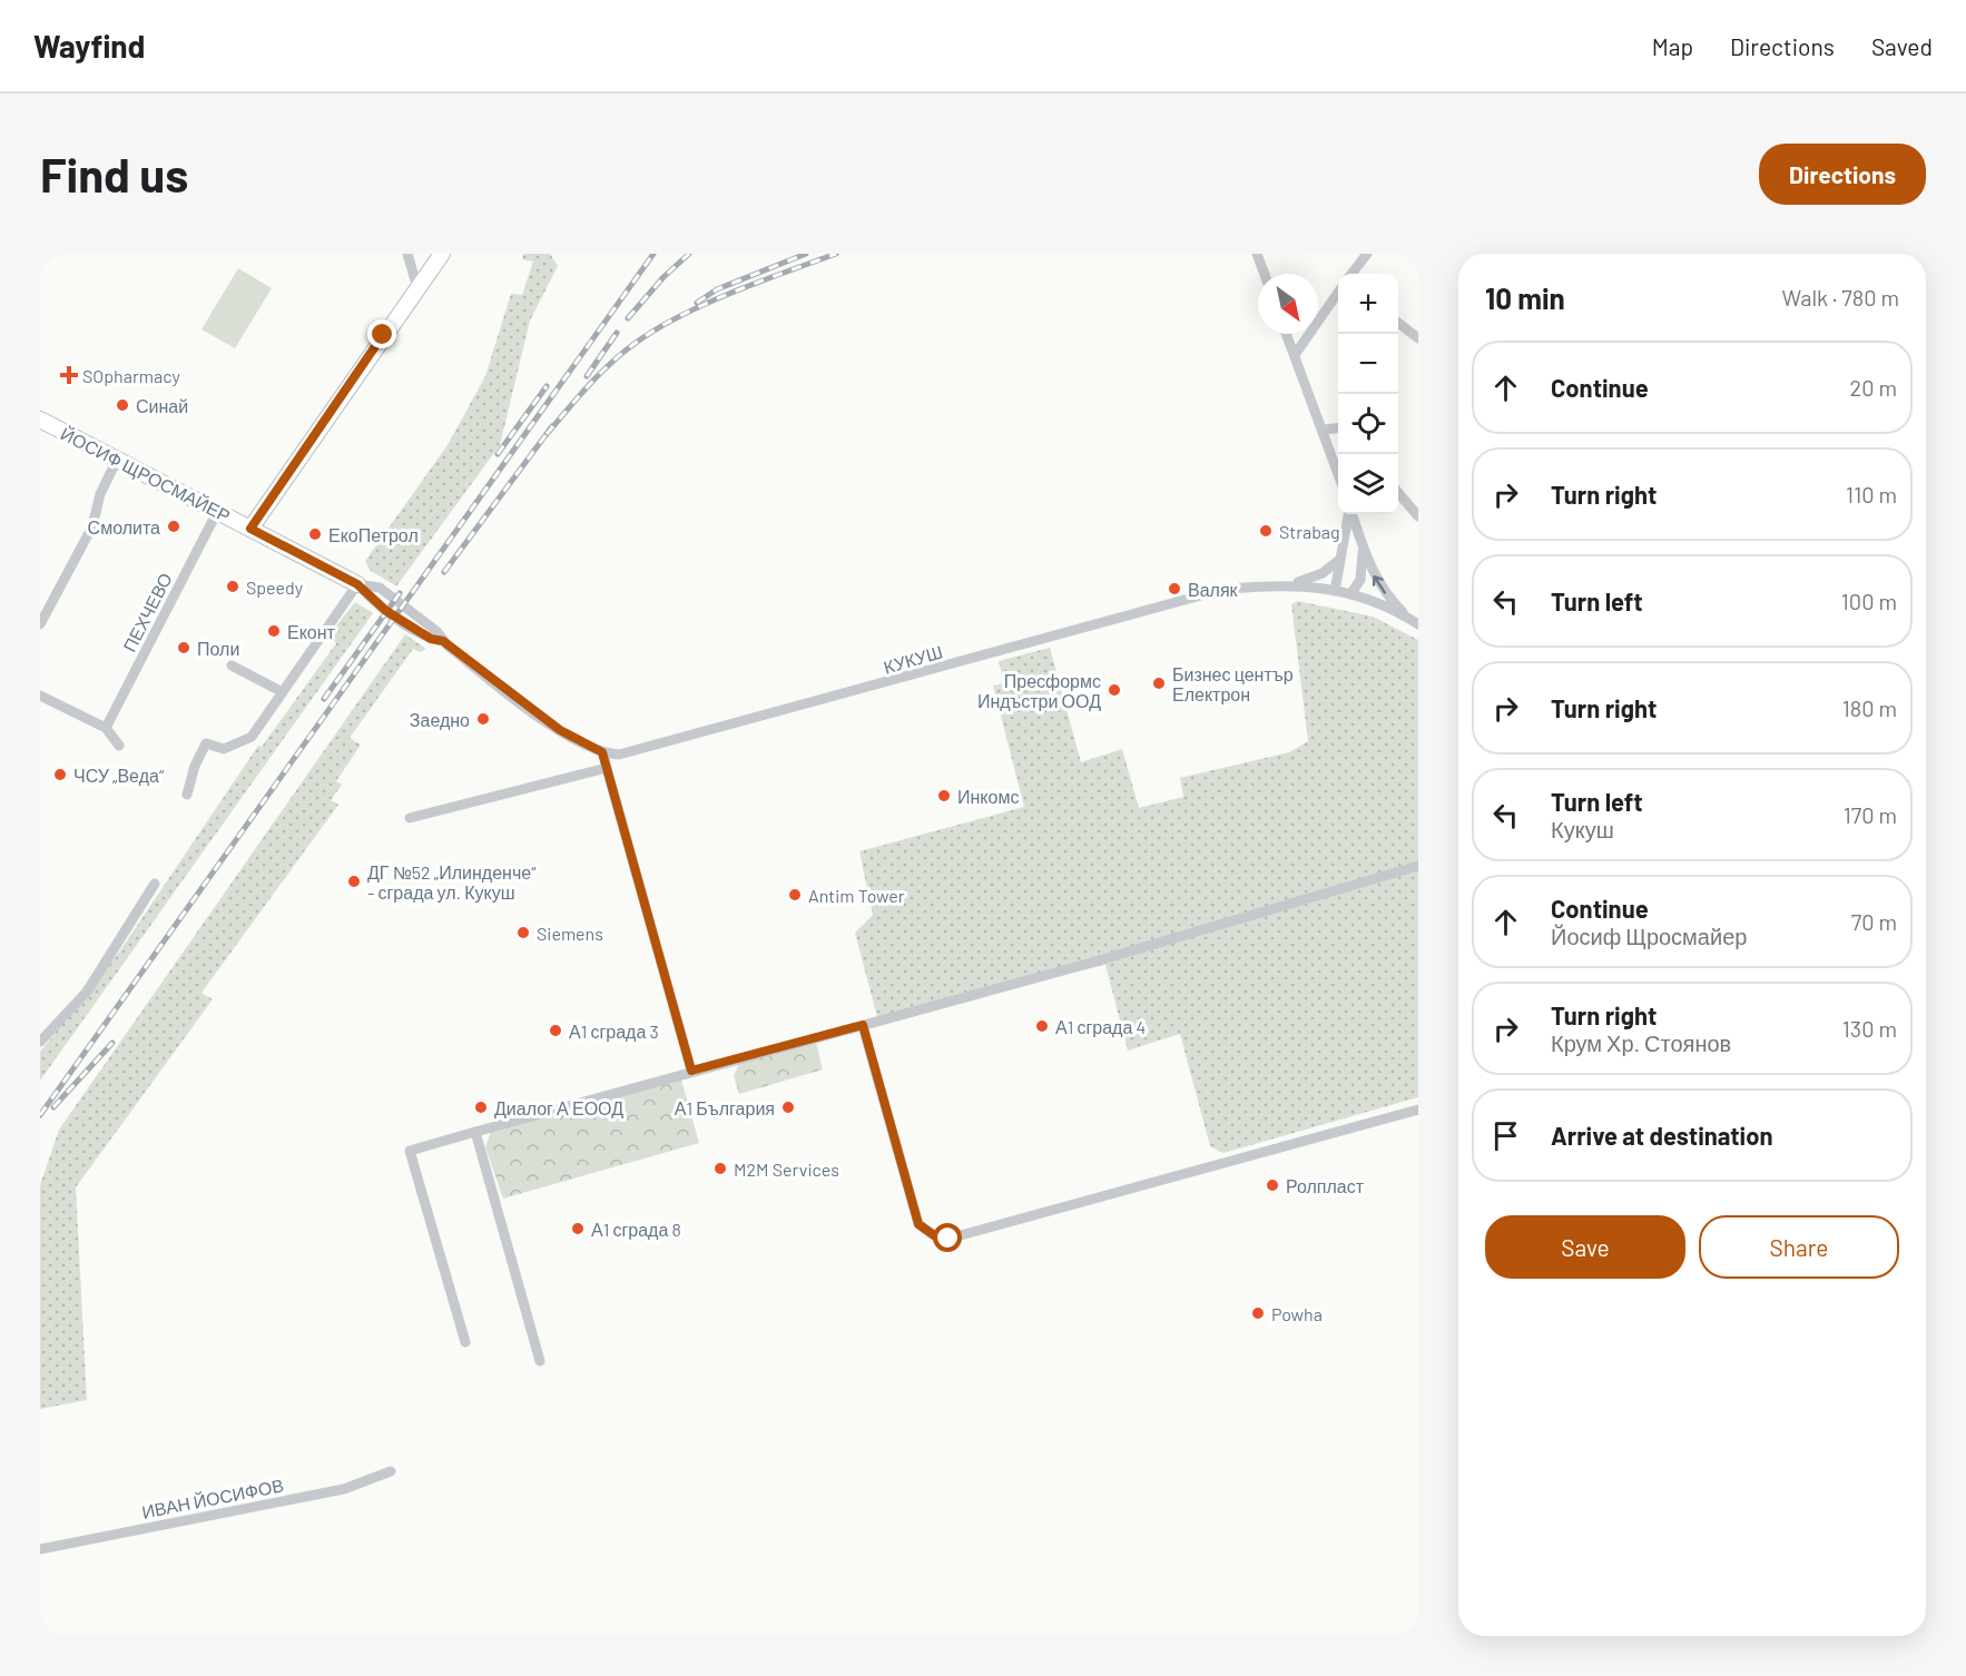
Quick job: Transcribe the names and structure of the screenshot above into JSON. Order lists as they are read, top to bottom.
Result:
{
  "streets": {
    "street": [
      "ЙОСИФ ЩРОСМАЙЕР",
      "ПЕХЧЕВО",
      "КУКУШ",
      "ИВАН ЙОСИФОВ"
    ]
  },
  "crossings": [
    ["ЙОСИФ ЩРОСМАЙЕР", "ПЕХЧЕВО"],
    ["ЙОСИФ ЩРОСМАЙЕР", "КУКУШ"]
  ],
  "places": {
    "health": ["SOpharmacy"],
    "other": [
      "Синай",
      "Смолита",
      "Strabag",
      "ЕкоПетрол",
      "Speedy",
      "Валяк",
      "Еконт",
      "Поли",
      "Бизнес център Електрон",
      "Пресформс Индъстри ООД",
      "Заедно",
      "ЧСУ „Веда“",
      "Инкомс",
      "ДГ №52 „Илинденче“ - сграда ул. Кукуш",
      "Antim Tower",
      "Siemens",
      "А1 сграда 4",
      "А1 сграда 3",
      "Диалог А ЕООД",
      "А1 България",
      "M2M Services",
      "Ролпласт",
      "А1 сграда 8",
      "Powha"
    ]
  },
  "north": "bottom right",
  "page": {
    "header": "Wayfind",
    "nav": ["Map", "Directions", "Saved"],
    "buttons": [
      "Directions",
      ["Save", "Share"]
    ],
    "title": "Find us",
    "heading": ["10 min", "Walk · 780 m"],
    "map_buttons": ["+", "−"],
    "list": [
      ["Continue", "20 m"],
      ["Turn right", "110 m"],
      ["Turn left", "100 m"],
      ["Turn right", "180 m"],
      ["Turn left", "Кукуш", "170 m"],
      ["Continue", "Йосиф Щросмайер", "70 m"],
      ["Turn right", "Крум Хр. Стоянов", "130 m"],
      "Arrive at destination"
    ]
  }
}
